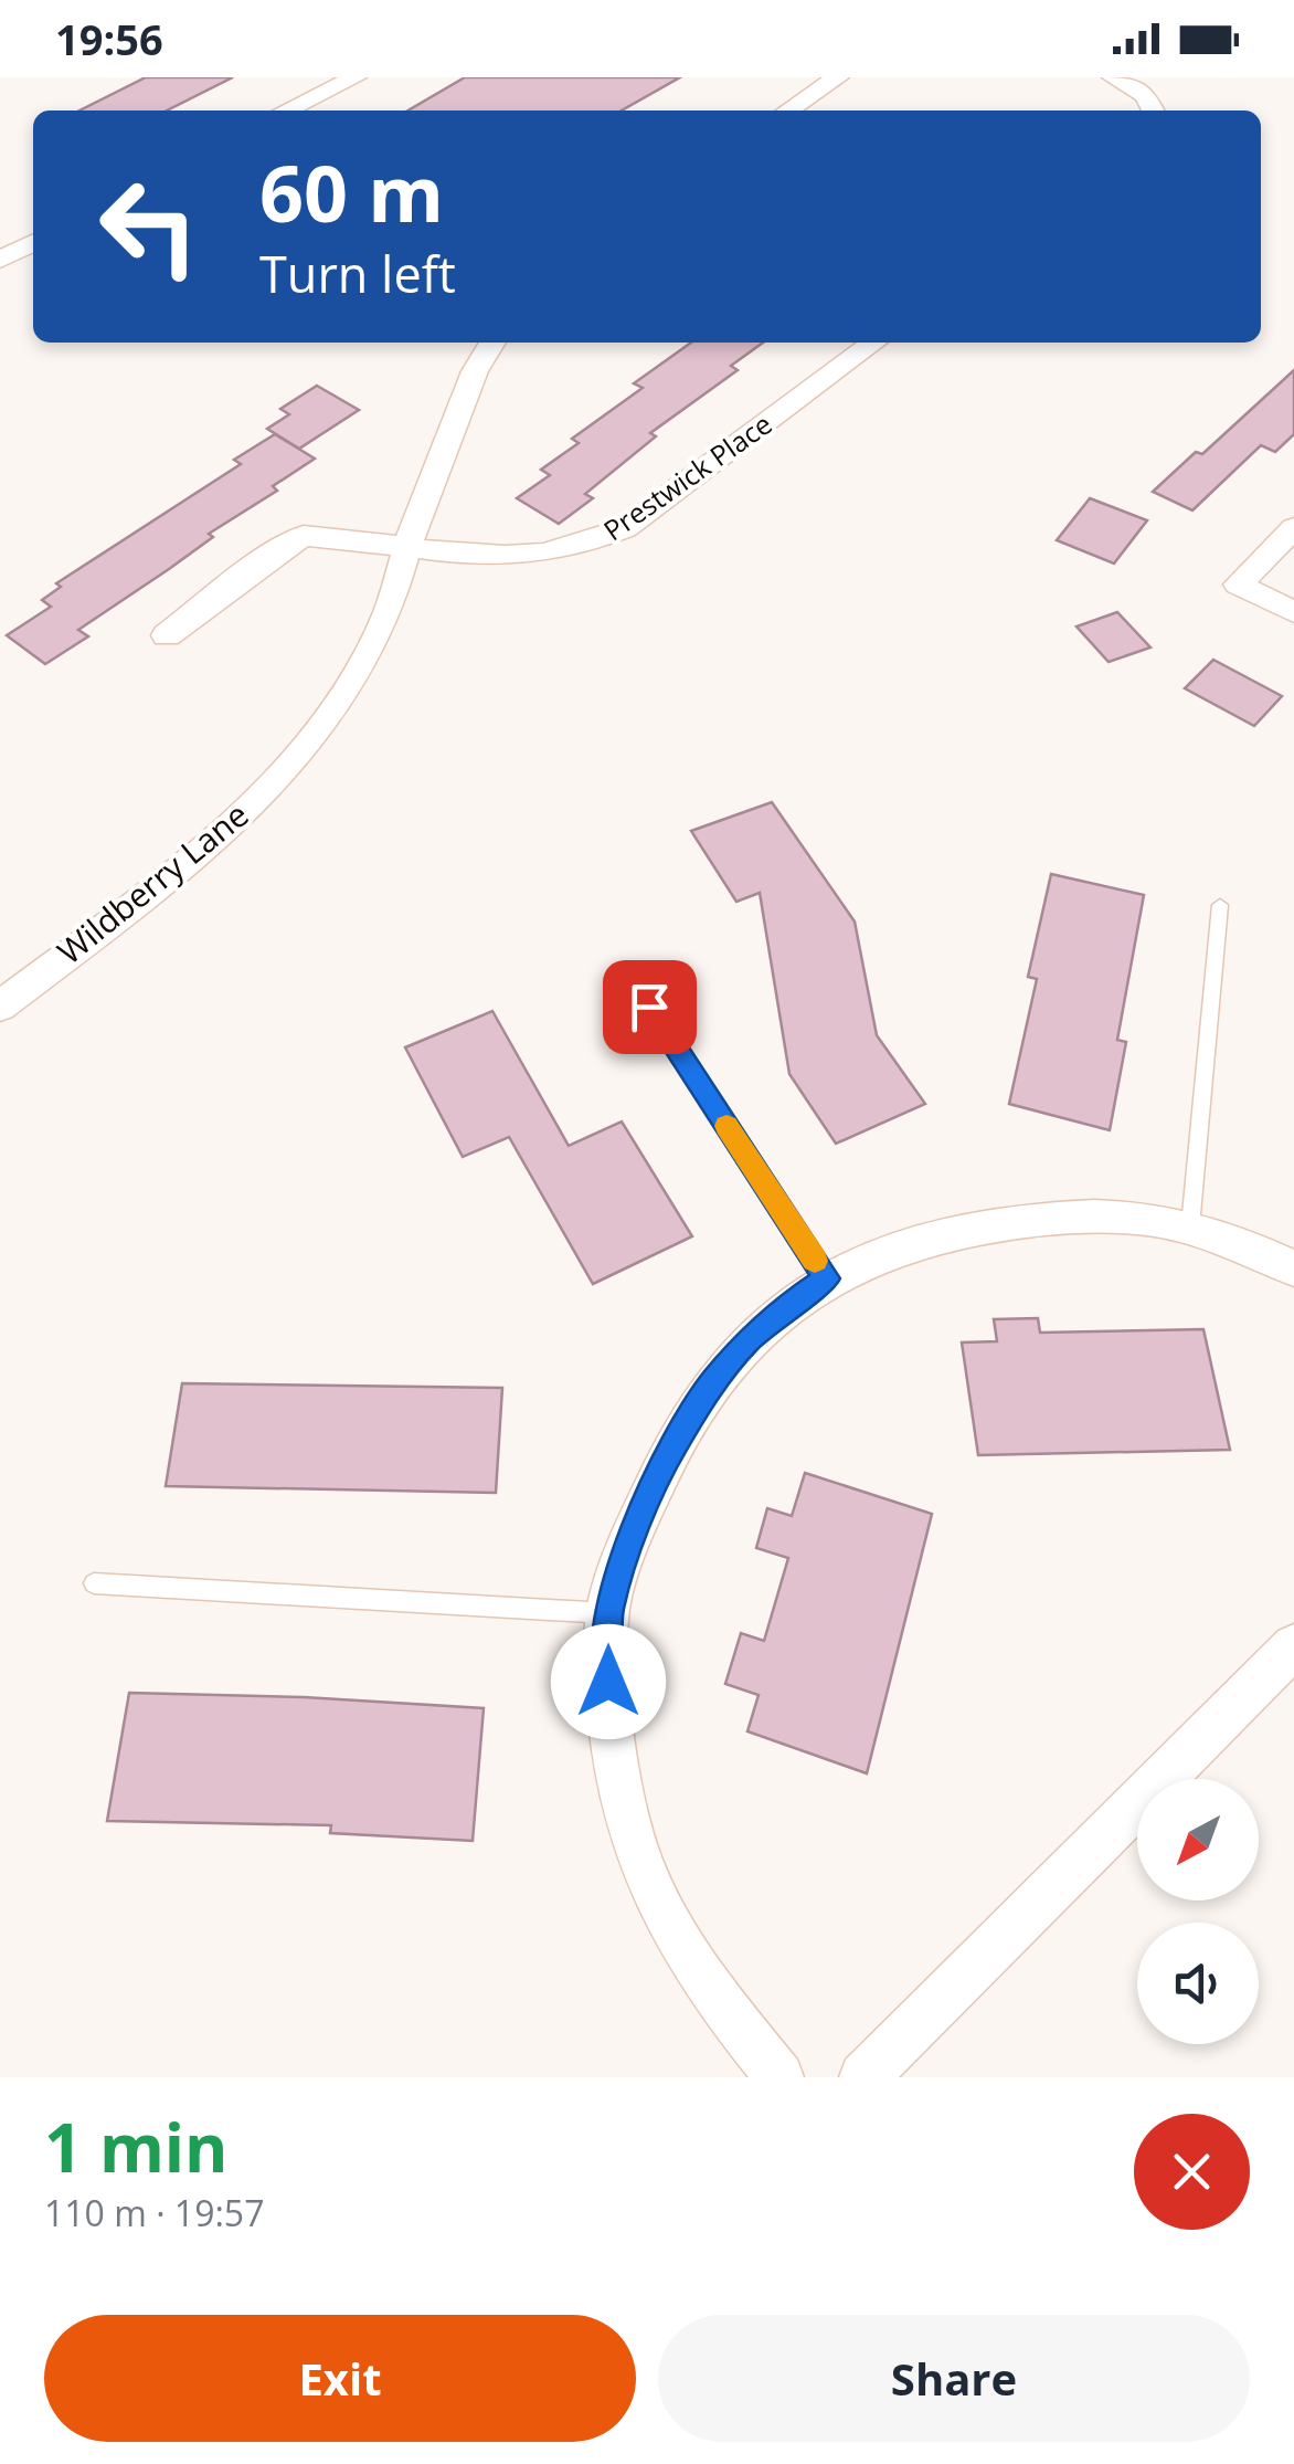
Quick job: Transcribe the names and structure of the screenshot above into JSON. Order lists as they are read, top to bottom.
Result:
{
  "streets": {
    "street": ["Prestwick Place", "Wildberry Lane"]
  },
  "crossings": [
    ["Prestwick Place", "Wildberry Lane"]
  ],
  "north": "bottom left",
  "page": {
    "status": "19:56",
    "turn": ["60 m", "Turn left"],
    "heading": ["1 min", "110 m · 19:57"],
    "buttons": ["Exit", "Share"]
  }
}
